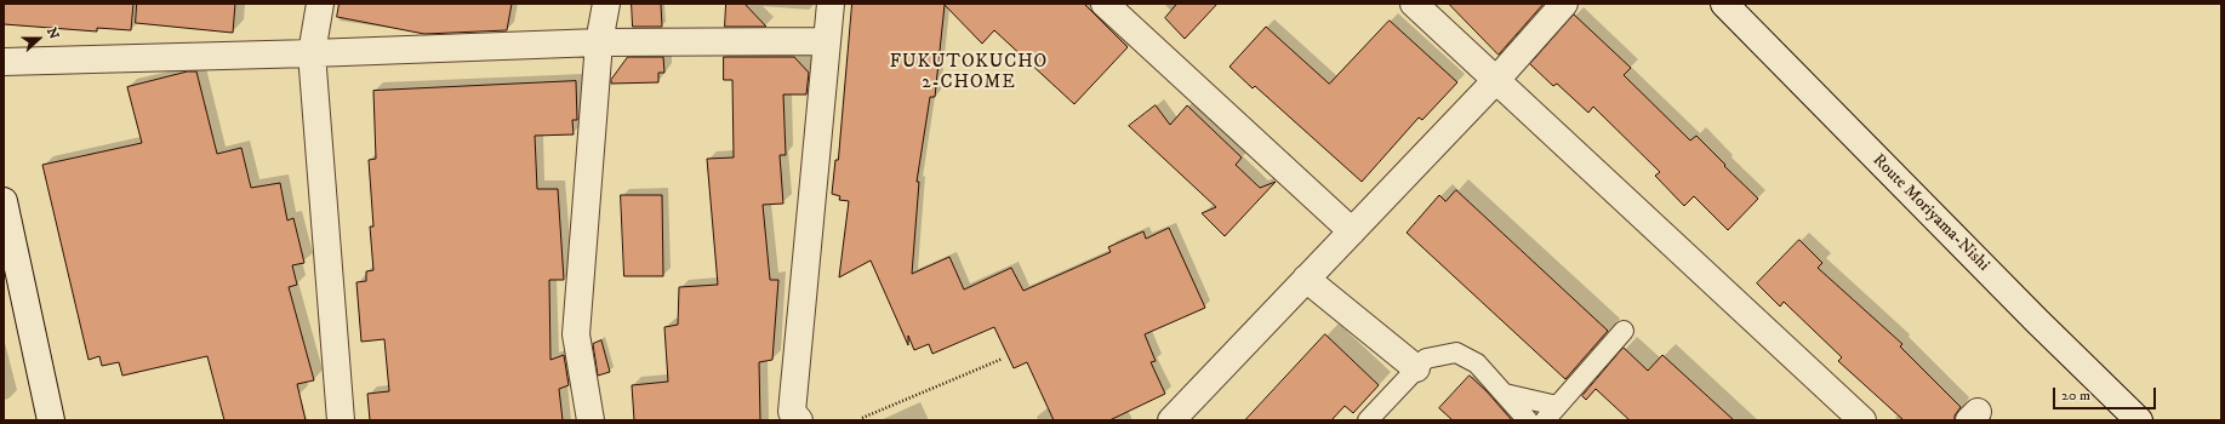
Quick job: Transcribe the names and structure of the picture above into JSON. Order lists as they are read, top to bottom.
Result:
{
  "streets": {
    "street": ["Route Moriyama-Nishi"]
  },
  "districts": ["FUKUTOKUCHO 2-CHOME"],
  "scale_bar": "20 m",
  "north": "right"
}
